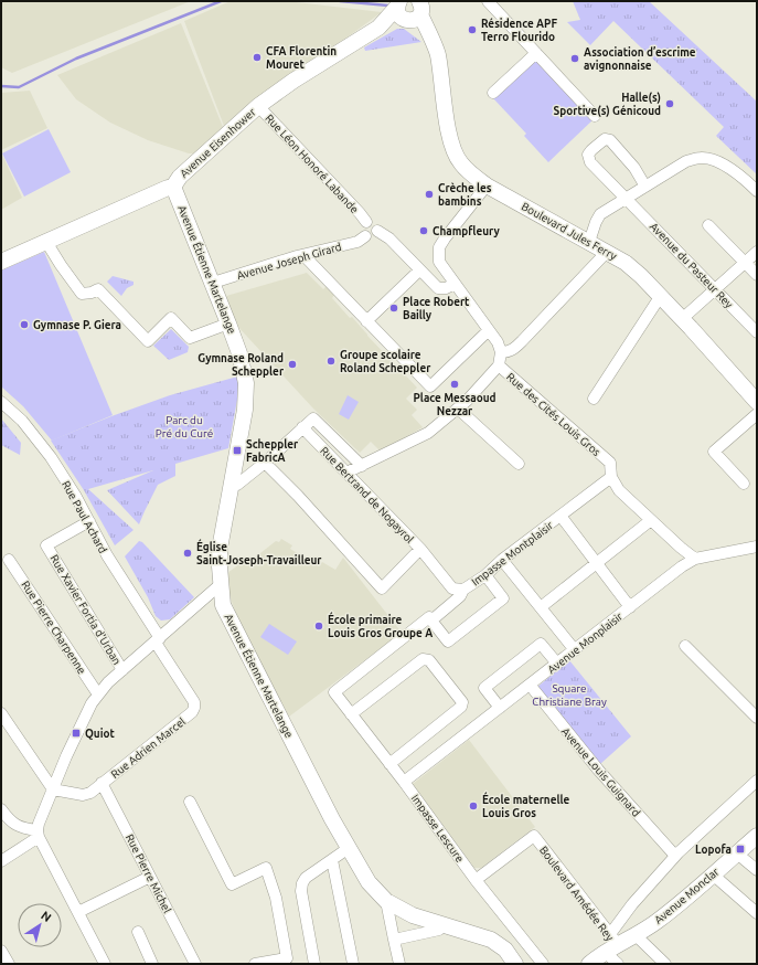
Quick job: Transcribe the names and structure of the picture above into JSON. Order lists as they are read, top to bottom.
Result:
{
  "streets": {
    "street": [
      "Avenue Eisenhower",
      "Rue Léon Honoré Labande",
      "Boulevard Jules Ferry",
      "Avenue Joseph Girard",
      "Avenue du Pasteur Rey",
      "Avenue Étienne Martelange",
      "Rue des Cités Louis Gros",
      "Rue Bertrand de Nogayrol",
      "Rue Paul Achard",
      "Impasse Montplaisir",
      "Rue Xavier Fortia d'Urban",
      "Rue Pierre Charpenne",
      "Avenue Monplaisir",
      "Rue Adrien Marcel",
      "Avenue Louis Guignard",
      "Impasse Lescure",
      "Rue Pierre Michel",
      "Boulevard Amédée Rey",
      "Avenue Monclar"
    ]
  },
  "crossings": [
    ["Avenue Eisenhower", "Rue Léon Honoré Labande"],
    ["Avenue Eisenhower", "Boulevard Jules Ferry"],
    ["Avenue Eisenhower", "Avenue Étienne Martelange"],
    ["Rue Léon Honoré Labande", "Avenue Joseph Girard"],
    ["Avenue Joseph Girard", "Avenue Étienne Martelange"],
    ["Rue des Cités Louis Gros", "Impasse Montplaisir"],
    ["Rue des Cités Louis Gros", "Avenue Monplaisir"],
    ["Rue Paul Achard", "Rue Xavier Fortia d'Urban"],
    ["Rue Paul Achard", "Rue Adrien Marcel"],
    ["Impasse Montplaisir", "Impasse Lescure"],
    ["Avenue Monplaisir", "Avenue Louis Guignard"],
    ["Avenue Monplaisir", "Impasse Lescure"],
    ["Rue Adrien Marcel", "Rue Pierre Michel"],
    ["Impasse Lescure", "Boulevard Amédée Rey"],
    ["Boulevard Amédée Rey", "Avenue Monclar"]
  ],
  "parks": ["Parc du Pré du Curé", "Square Christiane Bray"],
  "places": {
    "other": [
      "Résidence APF Terro Flourido",
      "CFA Florentin Mouret",
      "Association d’escrime avignonnaise",
      "Halle(s) Sportive(s) Génicoud",
      "Crèche les bambins",
      "Champfleury",
      "Place Robert Bailly",
      "Gymnase P. Giera",
      "Groupe scolaire Roland Scheppler",
      "Gymnase Roland Scheppler",
      "Place Messaoud Nezzar",
      "Église Saint-Joseph-Travailleur",
      "École primaire Louis Gros Groupe A",
      "École maternelle Louis Gros"
    ],
    "transit": ["Scheppler FabricA", "Quiot", "Lopofa"]
  },
  "north": "top right"
}
